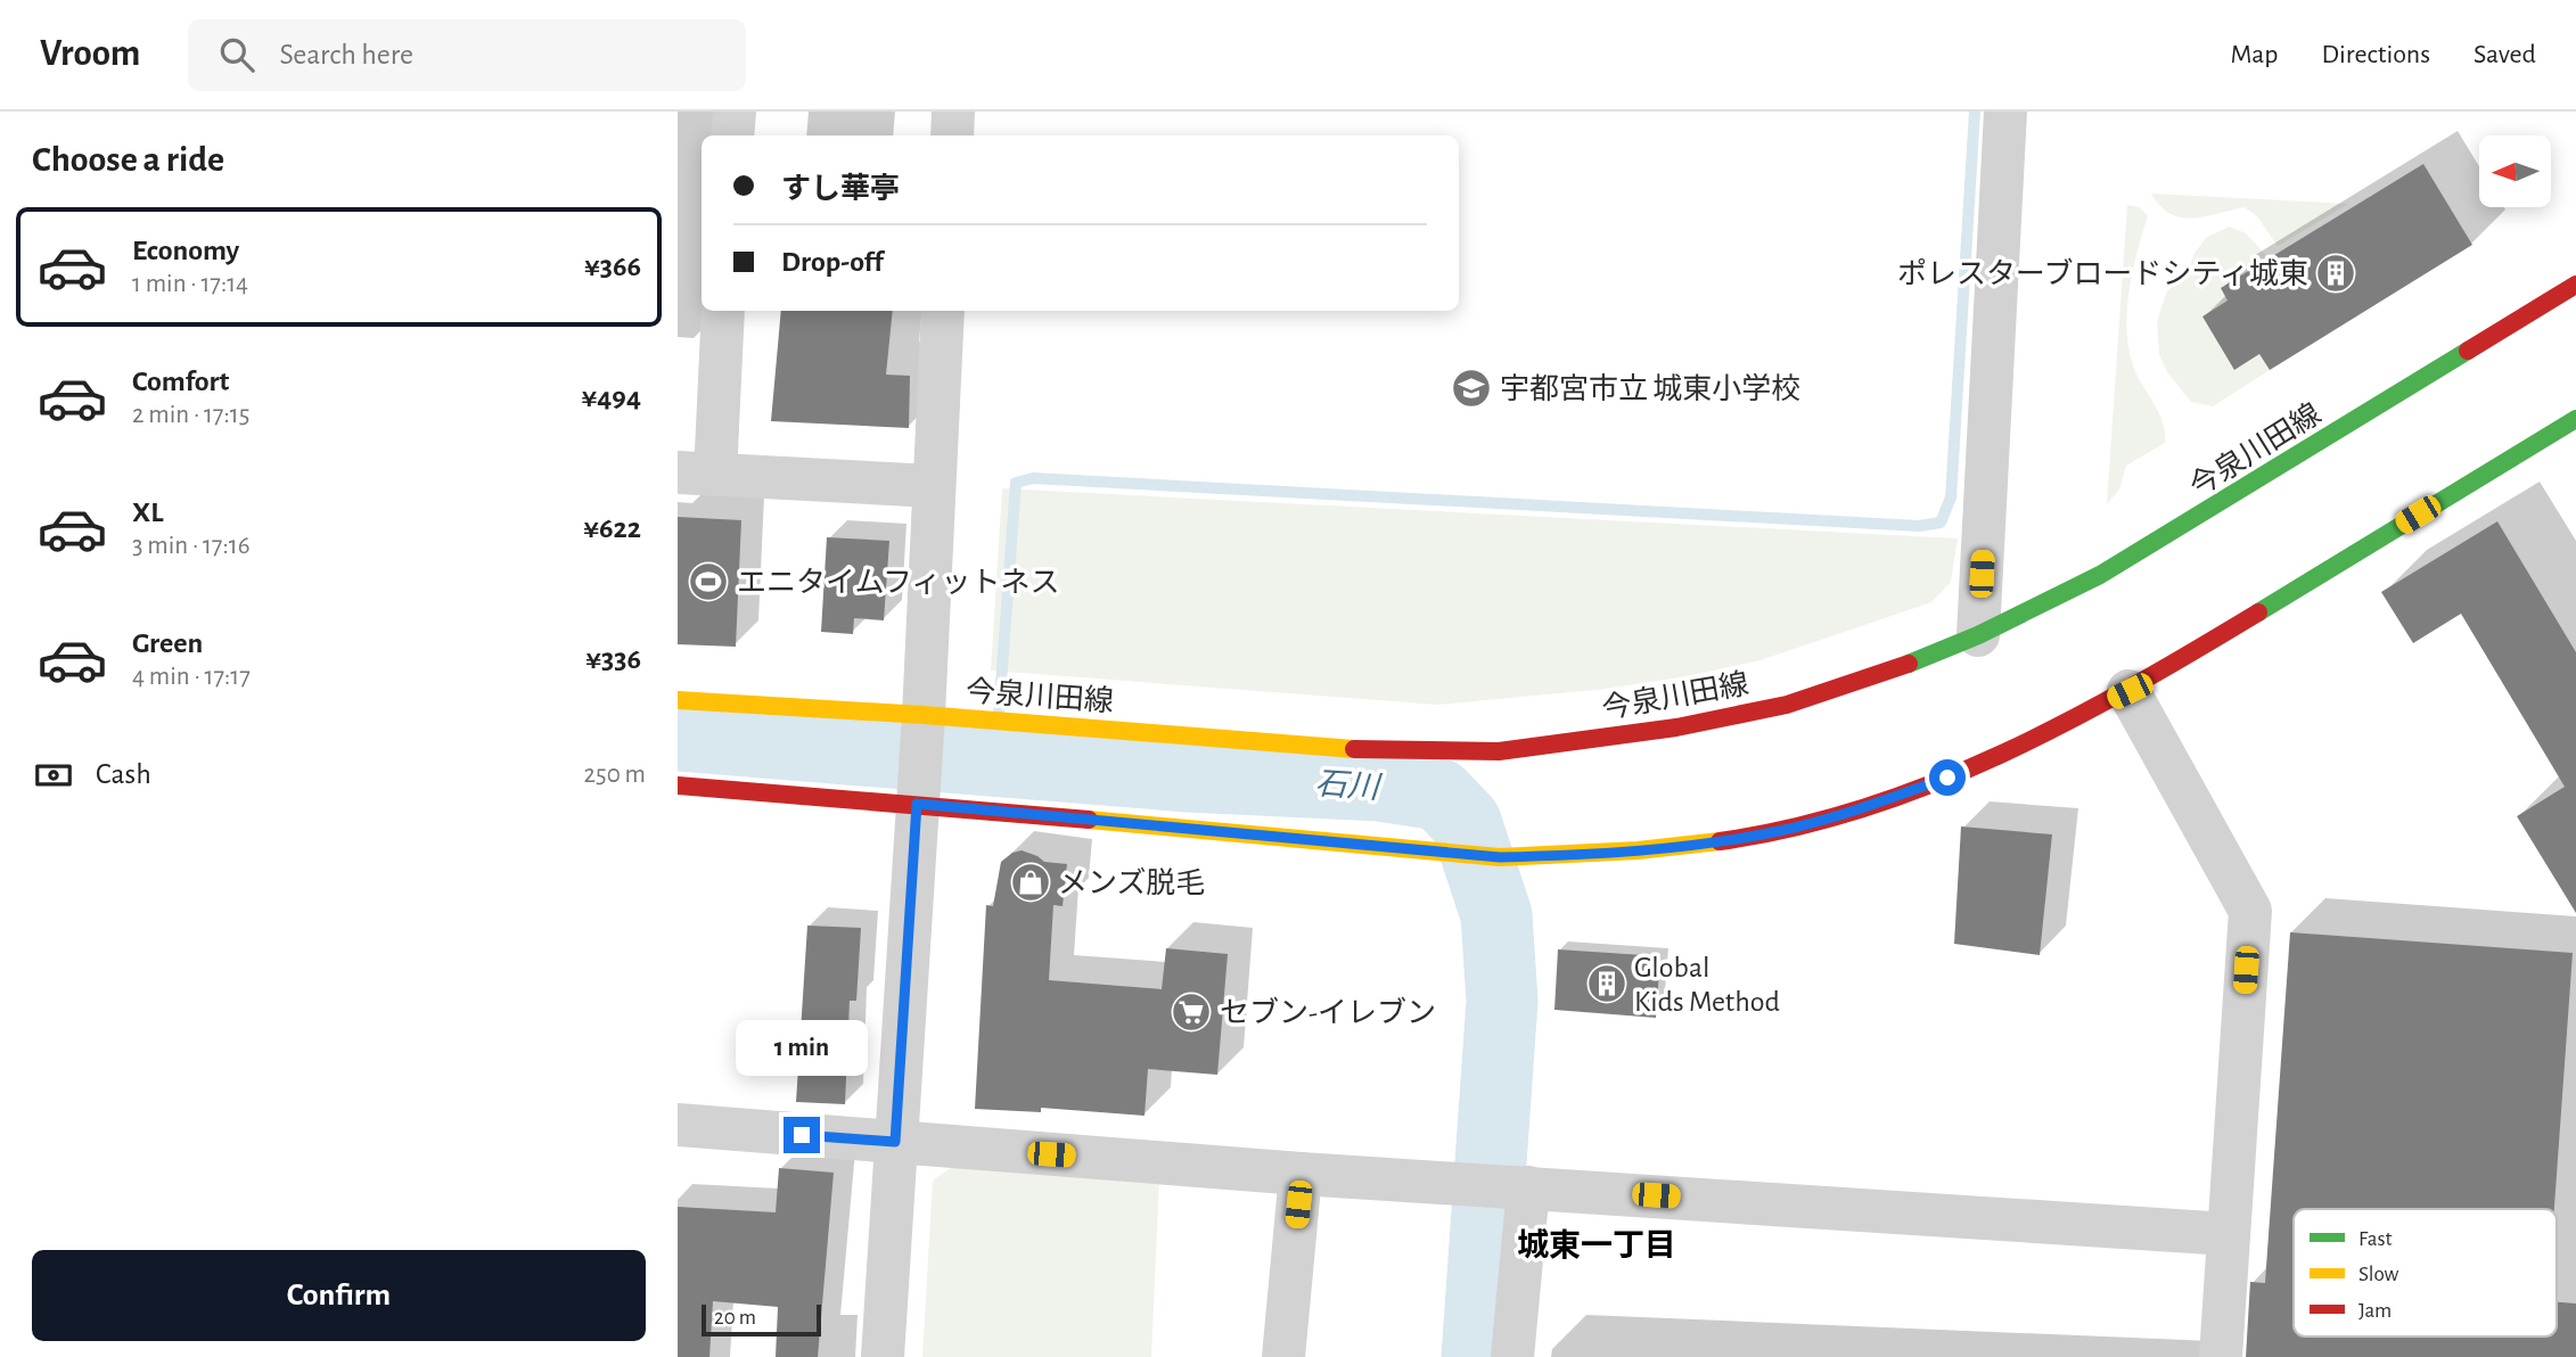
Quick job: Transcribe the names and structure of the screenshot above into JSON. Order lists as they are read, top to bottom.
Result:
{
  "streets": {
    "street": ["今泉川田線"]
  },
  "districts": ["城東一丁目"],
  "water": ["石川"],
  "places": {
    "building": ["ポレスターブロードシティ城東", "Global Kids Method"],
    "school or university": ["宇都宮市立 城東小学校"],
    "sports": ["エニタイムフィットネス"],
    "shop": ["メンズ脱毛"],
    "supermarket": ["セブン-イレブン"]
  },
  "legend": ["Fast", "Slow", "Jam"],
  "scale_bar": "20 m",
  "north": "left",
  "page": {
    "header": "Vroom",
    "search": "Search here",
    "nav": ["Map", "Directions", "Saved"],
    "heading": "Choose a ride",
    "banner": ["すし華亭", "Drop-off"],
    "list": [
      {
        "name": "Economy",
        "note": "1 min · 17:14",
        "value": "¥366"
      },
      {
        "name": "Comfort",
        "note": "2 min · 17:15",
        "value": "¥494"
      },
      {
        "name": "XL",
        "note": "3 min · 17:16",
        "value": "¥622"
      },
      {
        "name": "Green",
        "note": "4 min · 17:17",
        "value": "¥336"
      }
    ],
    "pay": ["Cash", "250 m"],
    "bubble": "1 min",
    "buttons": "Confirm",
    "scale": "20 m"
  }
}
